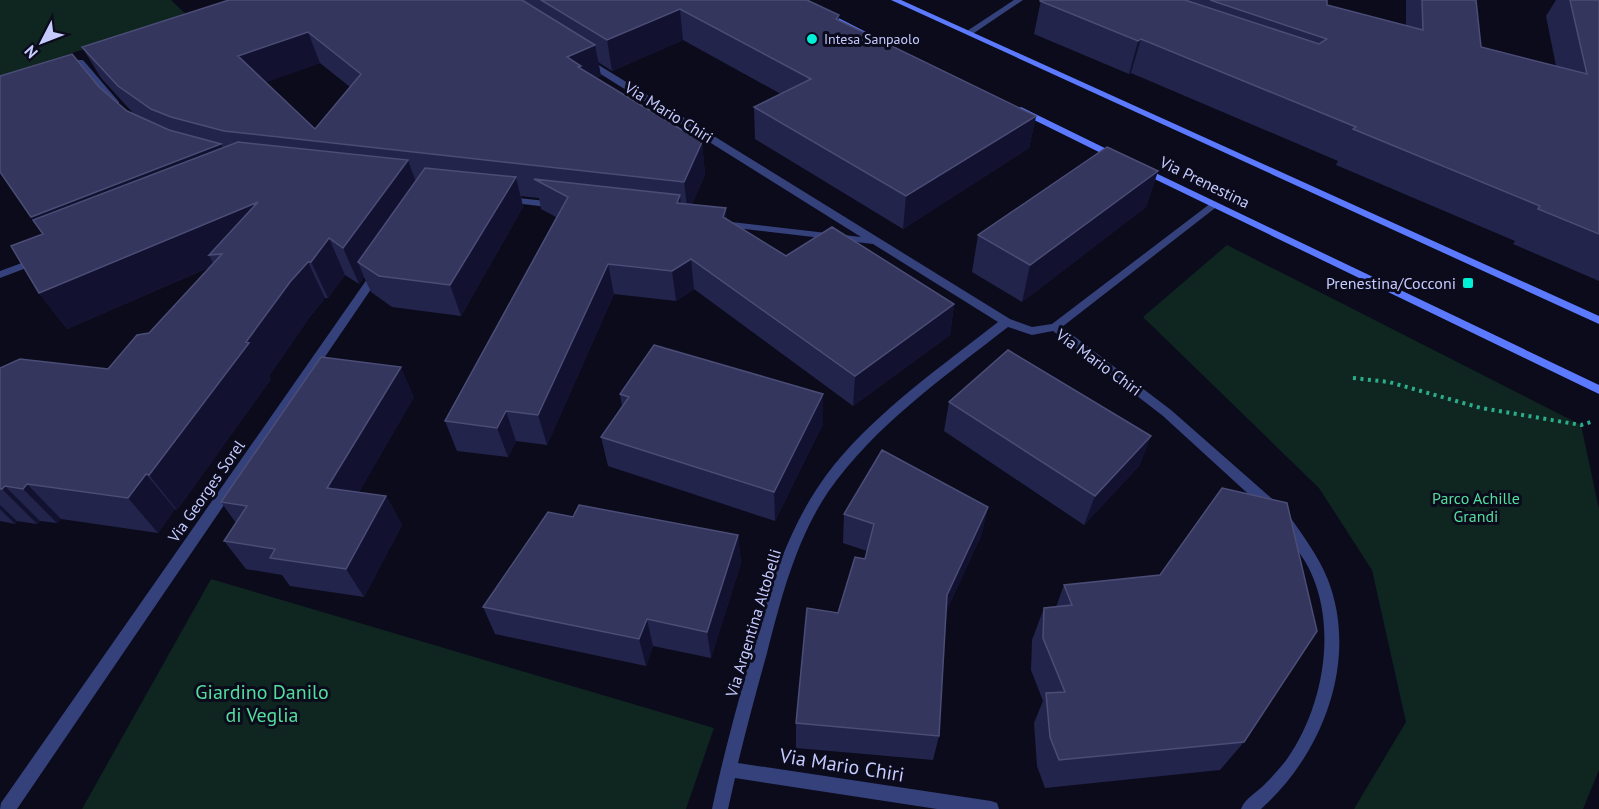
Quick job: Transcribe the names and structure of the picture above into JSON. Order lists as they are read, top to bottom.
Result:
{
  "streets": {
    "main road": ["Via Prenestina"],
    "street": ["Via Mario Chiri", "Via Georges Sorel", "Via Argentina Altobelli"]
  },
  "crossings": [
    ["Via Mario Chiri", "Via Argentina Altobelli"]
  ],
  "parks": ["Parco Achille Grandi", "Giardino Danilo di Veglia"],
  "places": {
    "other": ["Intesa Sanpaolo"],
    "transit": ["Prenestina/Cocconi"]
  },
  "north": "bottom left"
}
